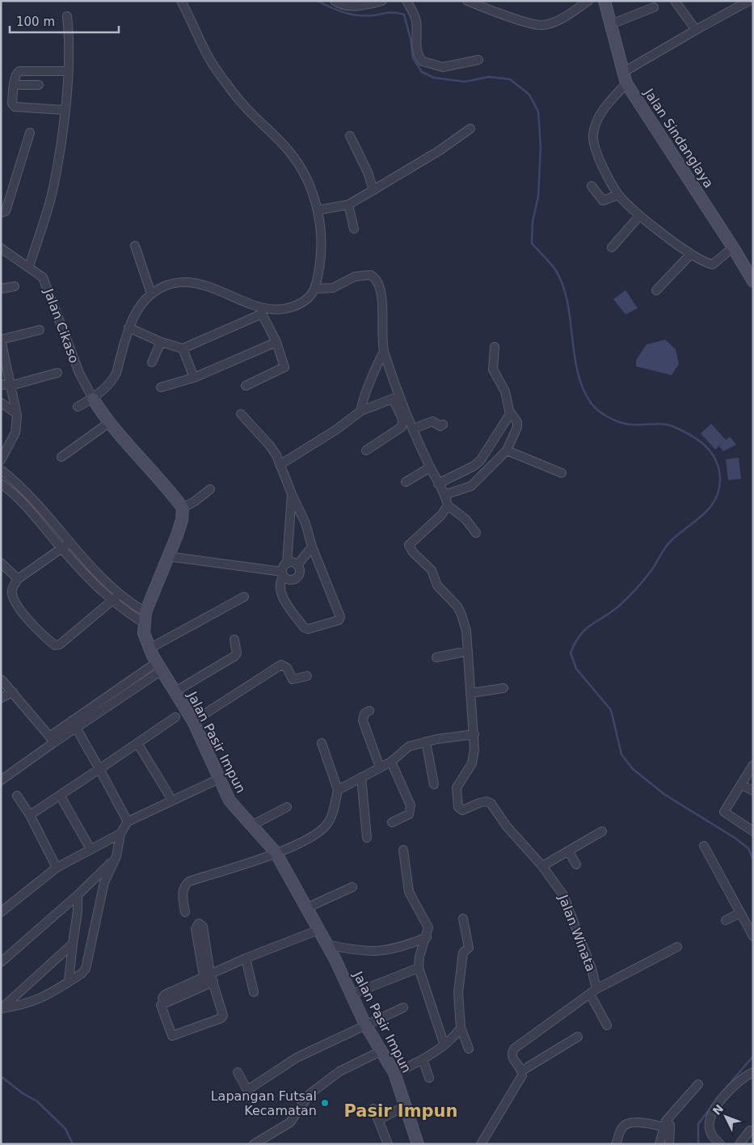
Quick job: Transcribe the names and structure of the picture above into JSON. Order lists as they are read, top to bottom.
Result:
{
  "streets": {
    "street": [
      "Jalan Sindanglaya",
      "Jalan Cikaso",
      "Jalan Pasir Impun",
      "Jalan Winata"
    ]
  },
  "districts": ["Pasir Impun"],
  "places": ["Lapangan Futsal Kecamatan"],
  "scale_bar": "100 m",
  "north": "top left"
}
